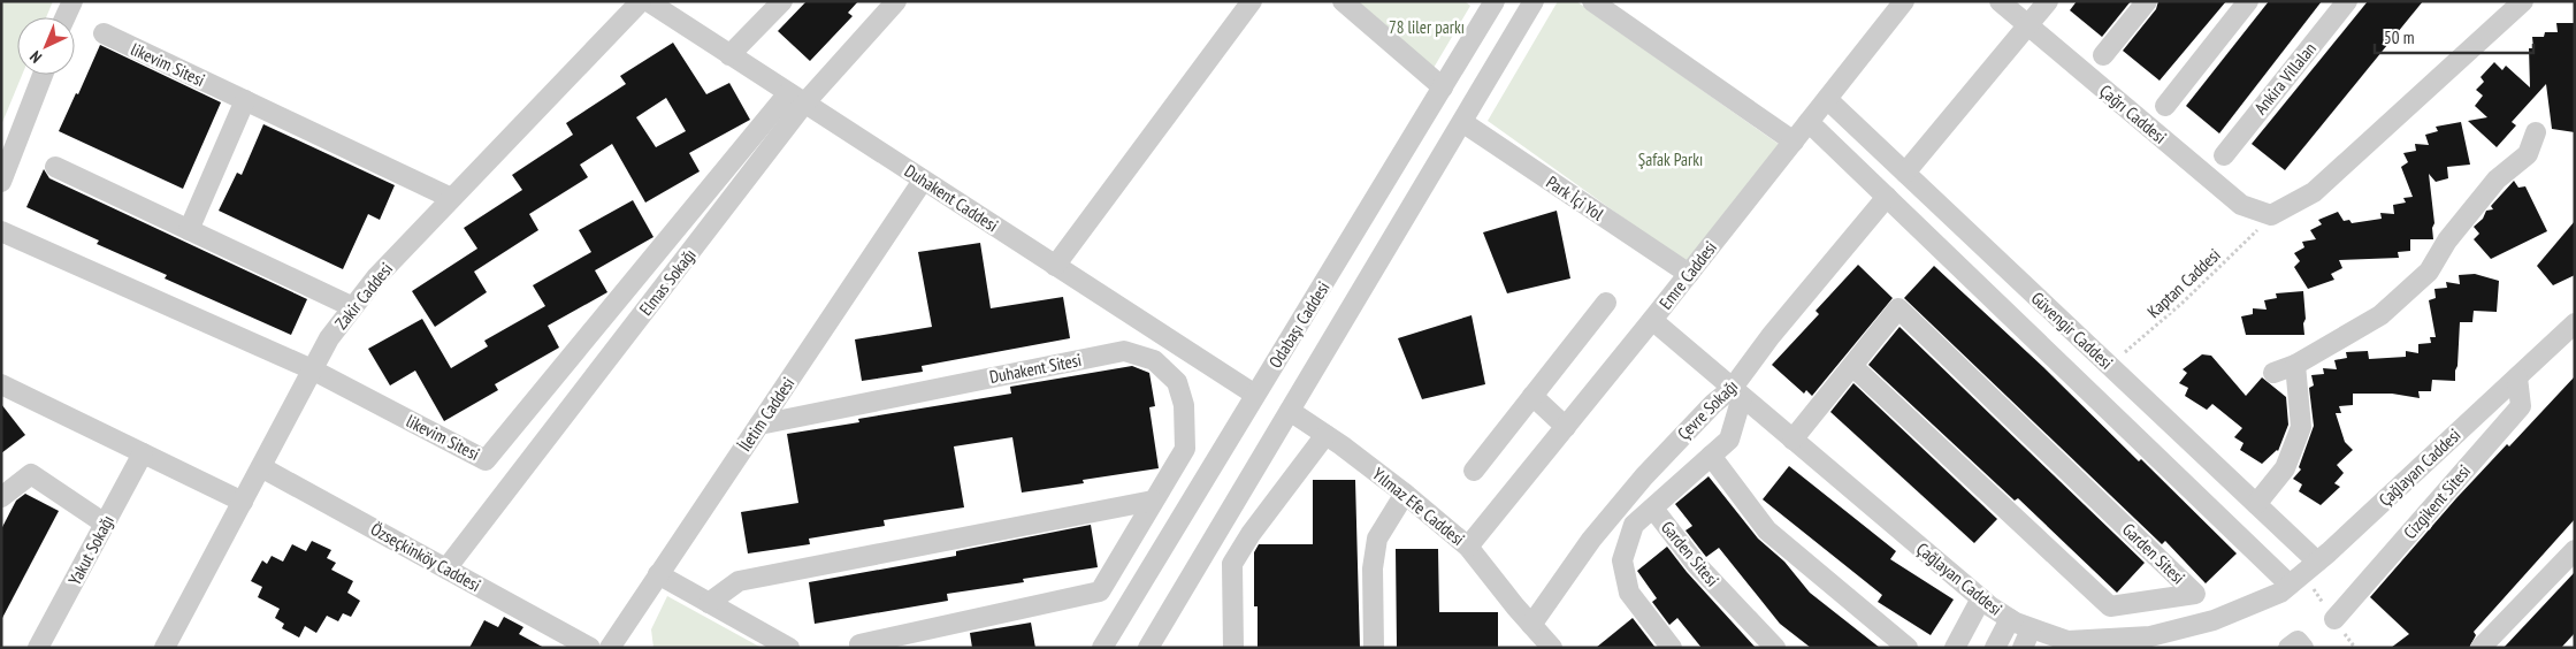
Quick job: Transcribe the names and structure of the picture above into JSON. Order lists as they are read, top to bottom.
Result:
{
  "streets": {
    "street": [
      "likevim Sitesi",
      "Ankira Villalan",
      "Çağrı Caddesi",
      "Duhakent Caddesi",
      "Park İçi Yol",
      "Emre Caddesi",
      "Elmas Sokağı",
      "Zakir Caddesi",
      "Odabaşı Caddesi",
      "Güvengir Caddesi",
      "Duhakent Sitesi",
      "Çevre Sokağı",
      "İletim Caddesi",
      "Çağlayan Caddesi",
      "Cizgikent Sitesi",
      "Yılmaz Efe Caddesi",
      "Yakut Sokağı",
      "Garden Sitesi",
      "Özseçkinköy Caddesi"
    ],
    "path": ["Kaptan Caddesi"]
  },
  "crossings": [
    ["likevim Sitesi", "Duhakent Caddesi"],
    ["likevim Sitesi", "Elmas Sokağı"],
    ["likevim Sitesi", "Zakir Caddesi"],
    ["Çağrı Caddesi", "Kaptan Caddesi"],
    ["Duhakent Caddesi", "Elmas Sokağı"],
    ["Duhakent Caddesi", "Odabaşı Caddesi"],
    ["Duhakent Caddesi", "İletim Caddesi"],
    ["Park İçi Yol", "Emre Caddesi"],
    ["Park İçi Yol", "Odabaşı Caddesi"],
    ["Emre Caddesi", "Güvengir Caddesi"],
    ["Emre Caddesi", "Çağlayan Caddesi"],
    ["Emre Caddesi", "Yılmaz Efe Caddesi"],
    ["Elmas Sokağı", "Özseçkinköy Caddesi"],
    ["Kaptan Caddesi", "Güvengir Caddesi"],
    ["Zakir Caddesi", "Özseçkinköy Caddesi"],
    ["Odabaşı Caddesi", "Yılmaz Efe Caddesi"],
    ["Güvengir Caddesi", "Çevre Sokağı"],
    ["Güvengir Caddesi", "Çağlayan Caddesi"],
    ["Duhakent Sitesi", "İletim Caddesi"],
    ["Çevre Sokağı", "Çağlayan Caddesi"],
    ["Çevre Sokağı", "Yılmaz Efe Caddesi"],
    ["Çevre Sokağı", "Garden Sitesi"],
    ["Çağlayan Caddesi", "Cizgikent Sitesi"],
    ["Çağlayan Caddesi", "Garden Sitesi"]
  ],
  "parks": ["78 liler parkı", "Şafak Parkı"],
  "scale_bar": "50 m",
  "north": "bottom left"
}
